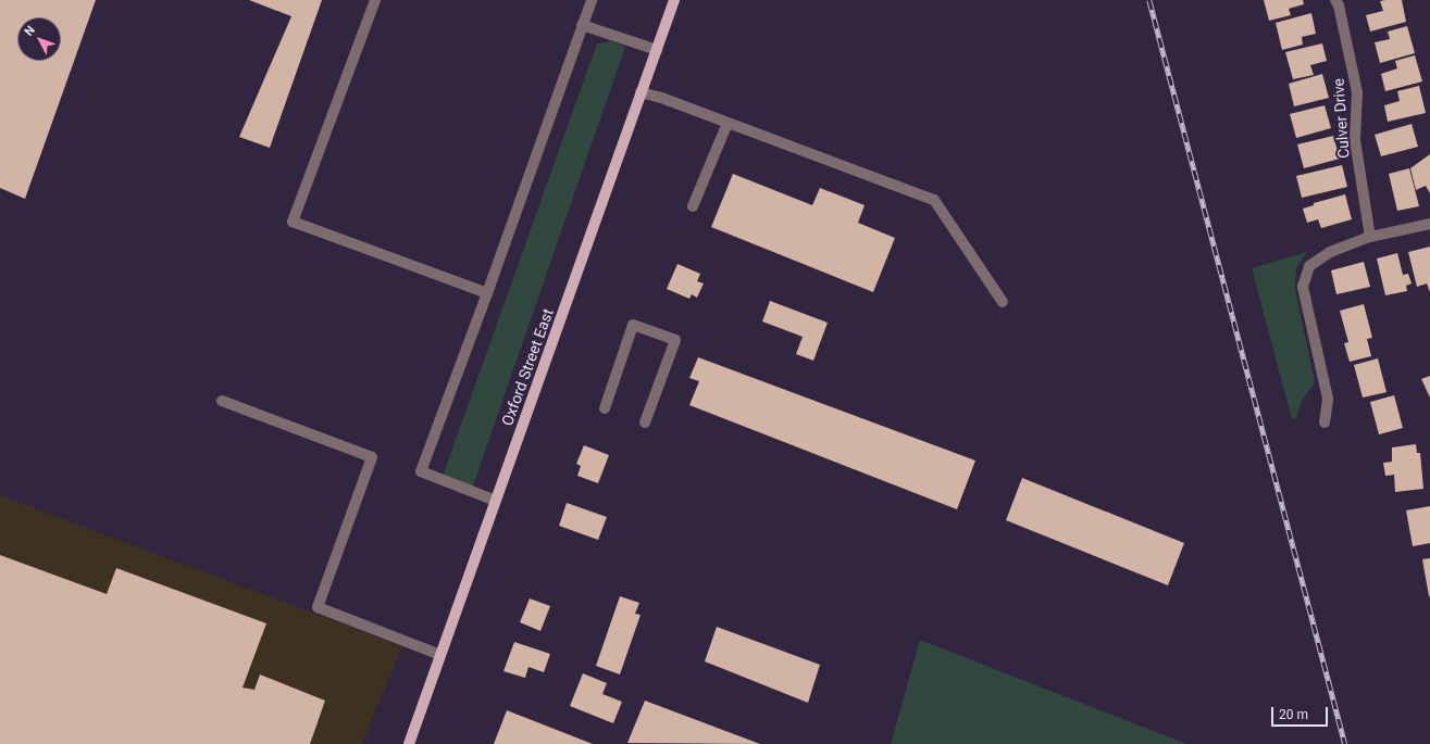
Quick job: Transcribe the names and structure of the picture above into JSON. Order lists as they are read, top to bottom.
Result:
{
  "streets": {
    "main road": ["Oxford Street East"],
    "street": ["Culver Drive"]
  },
  "scale_bar": "20 m",
  "north": "top left"
}
